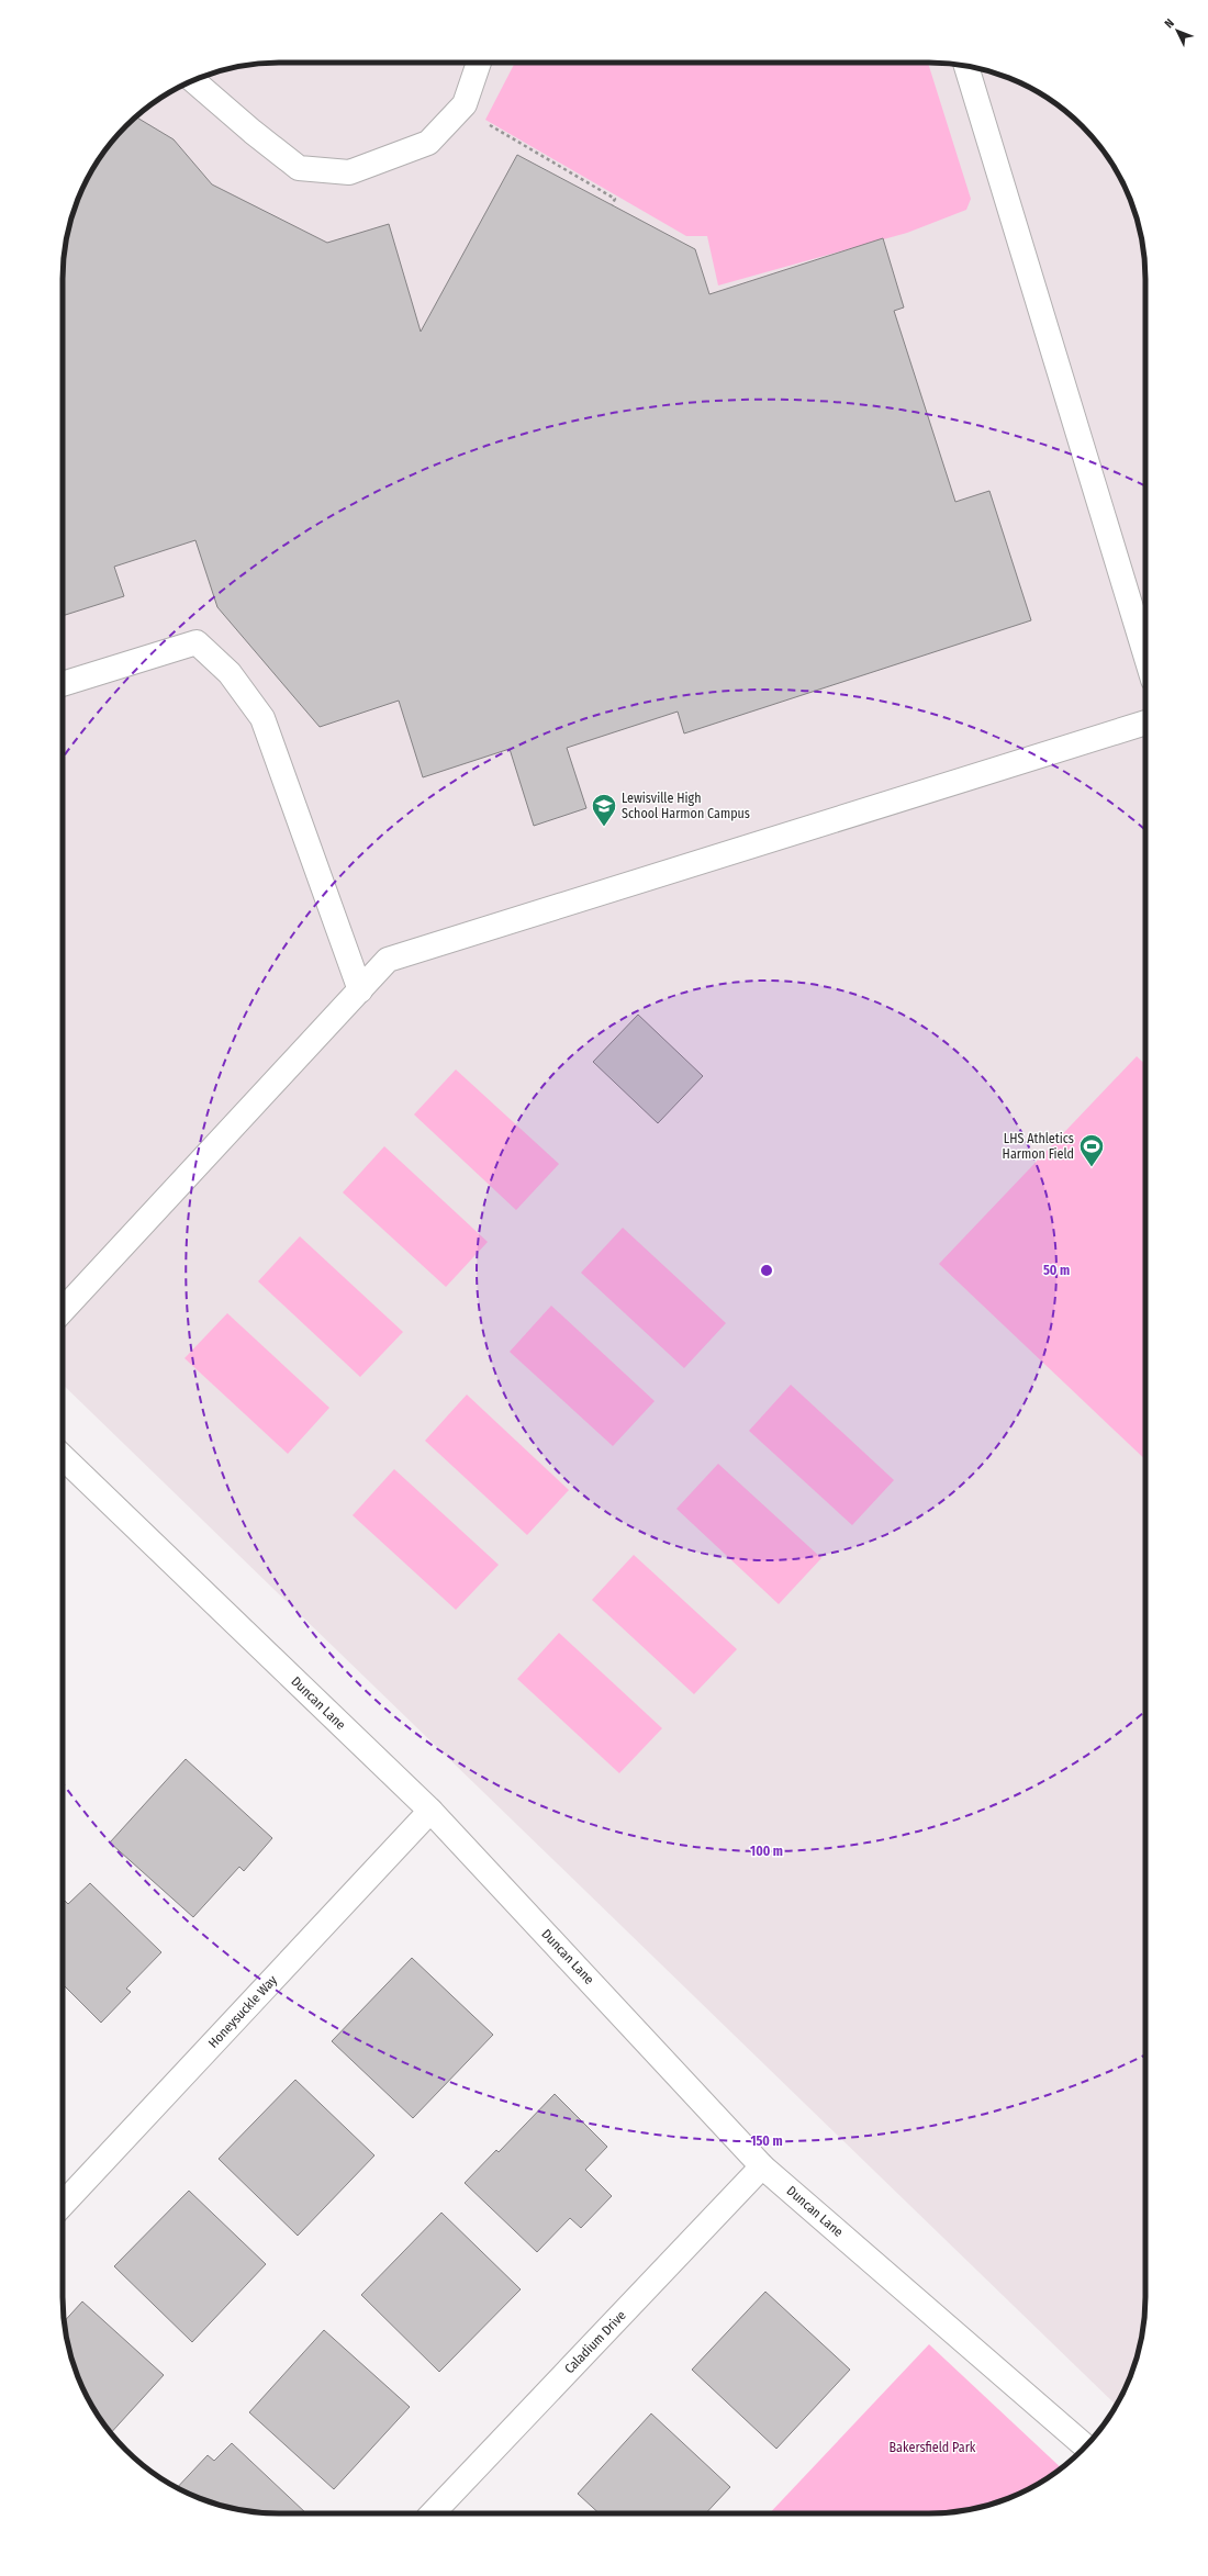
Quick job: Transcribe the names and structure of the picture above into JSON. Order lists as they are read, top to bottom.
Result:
{
  "streets": {
    "street": ["Duncan Lane", "Honeysuckle Way", "Caladium Drive"]
  },
  "crossings": [
    ["Duncan Lane", "Honeysuckle Way"],
    ["Duncan Lane", "Caladium Drive"]
  ],
  "parks": ["Bakersfield Park"],
  "places": {
    "school or university": ["Lewisville High School Harmon Campus"],
    "sports": ["LHS Athletics Harmon Field"]
  },
  "north": "top left",
  "rings": ["50 m", "100 m", "150 m"]
}
